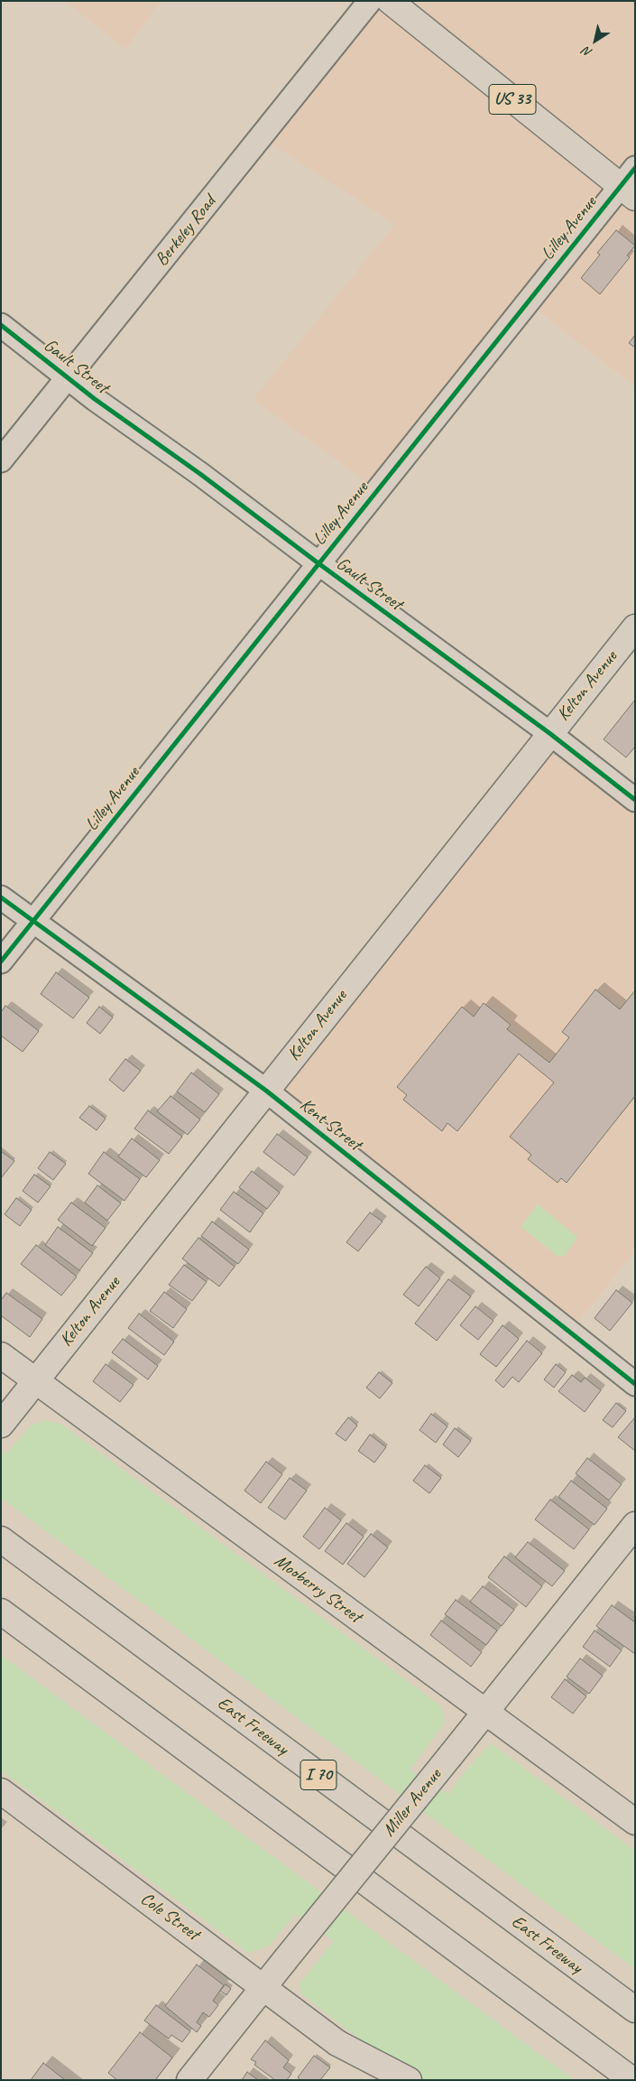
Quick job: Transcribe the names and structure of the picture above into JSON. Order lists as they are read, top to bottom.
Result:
{
  "streets": {
    "main road": [
      "US 33",
      "Kelton Avenue",
      "Mooberry Street",
      "East Freeway",
      "I 70",
      "Miller Avenue",
      "Cole Street"
    ],
    "street": [
      "Lilley Avenue",
      "Berkeley Road",
      "Gault Street",
      "Kent Street"
    ]
  },
  "crossings": [
    ["US 33", "Lilley Avenue"],
    ["Lilley Avenue", "Gault Street"],
    ["Lilley Avenue", "Kent Street"],
    ["Berkeley Road", "Gault Street"],
    ["Gault Street", "Kelton Avenue"],
    ["Kelton Avenue", "Kent Street"],
    ["Kelton Avenue", "Mooberry Street"],
    ["Mooberry Street", "Miller Avenue"],
    ["Miller Avenue", "Cole Street"]
  ],
  "north": "bottom left"
}
